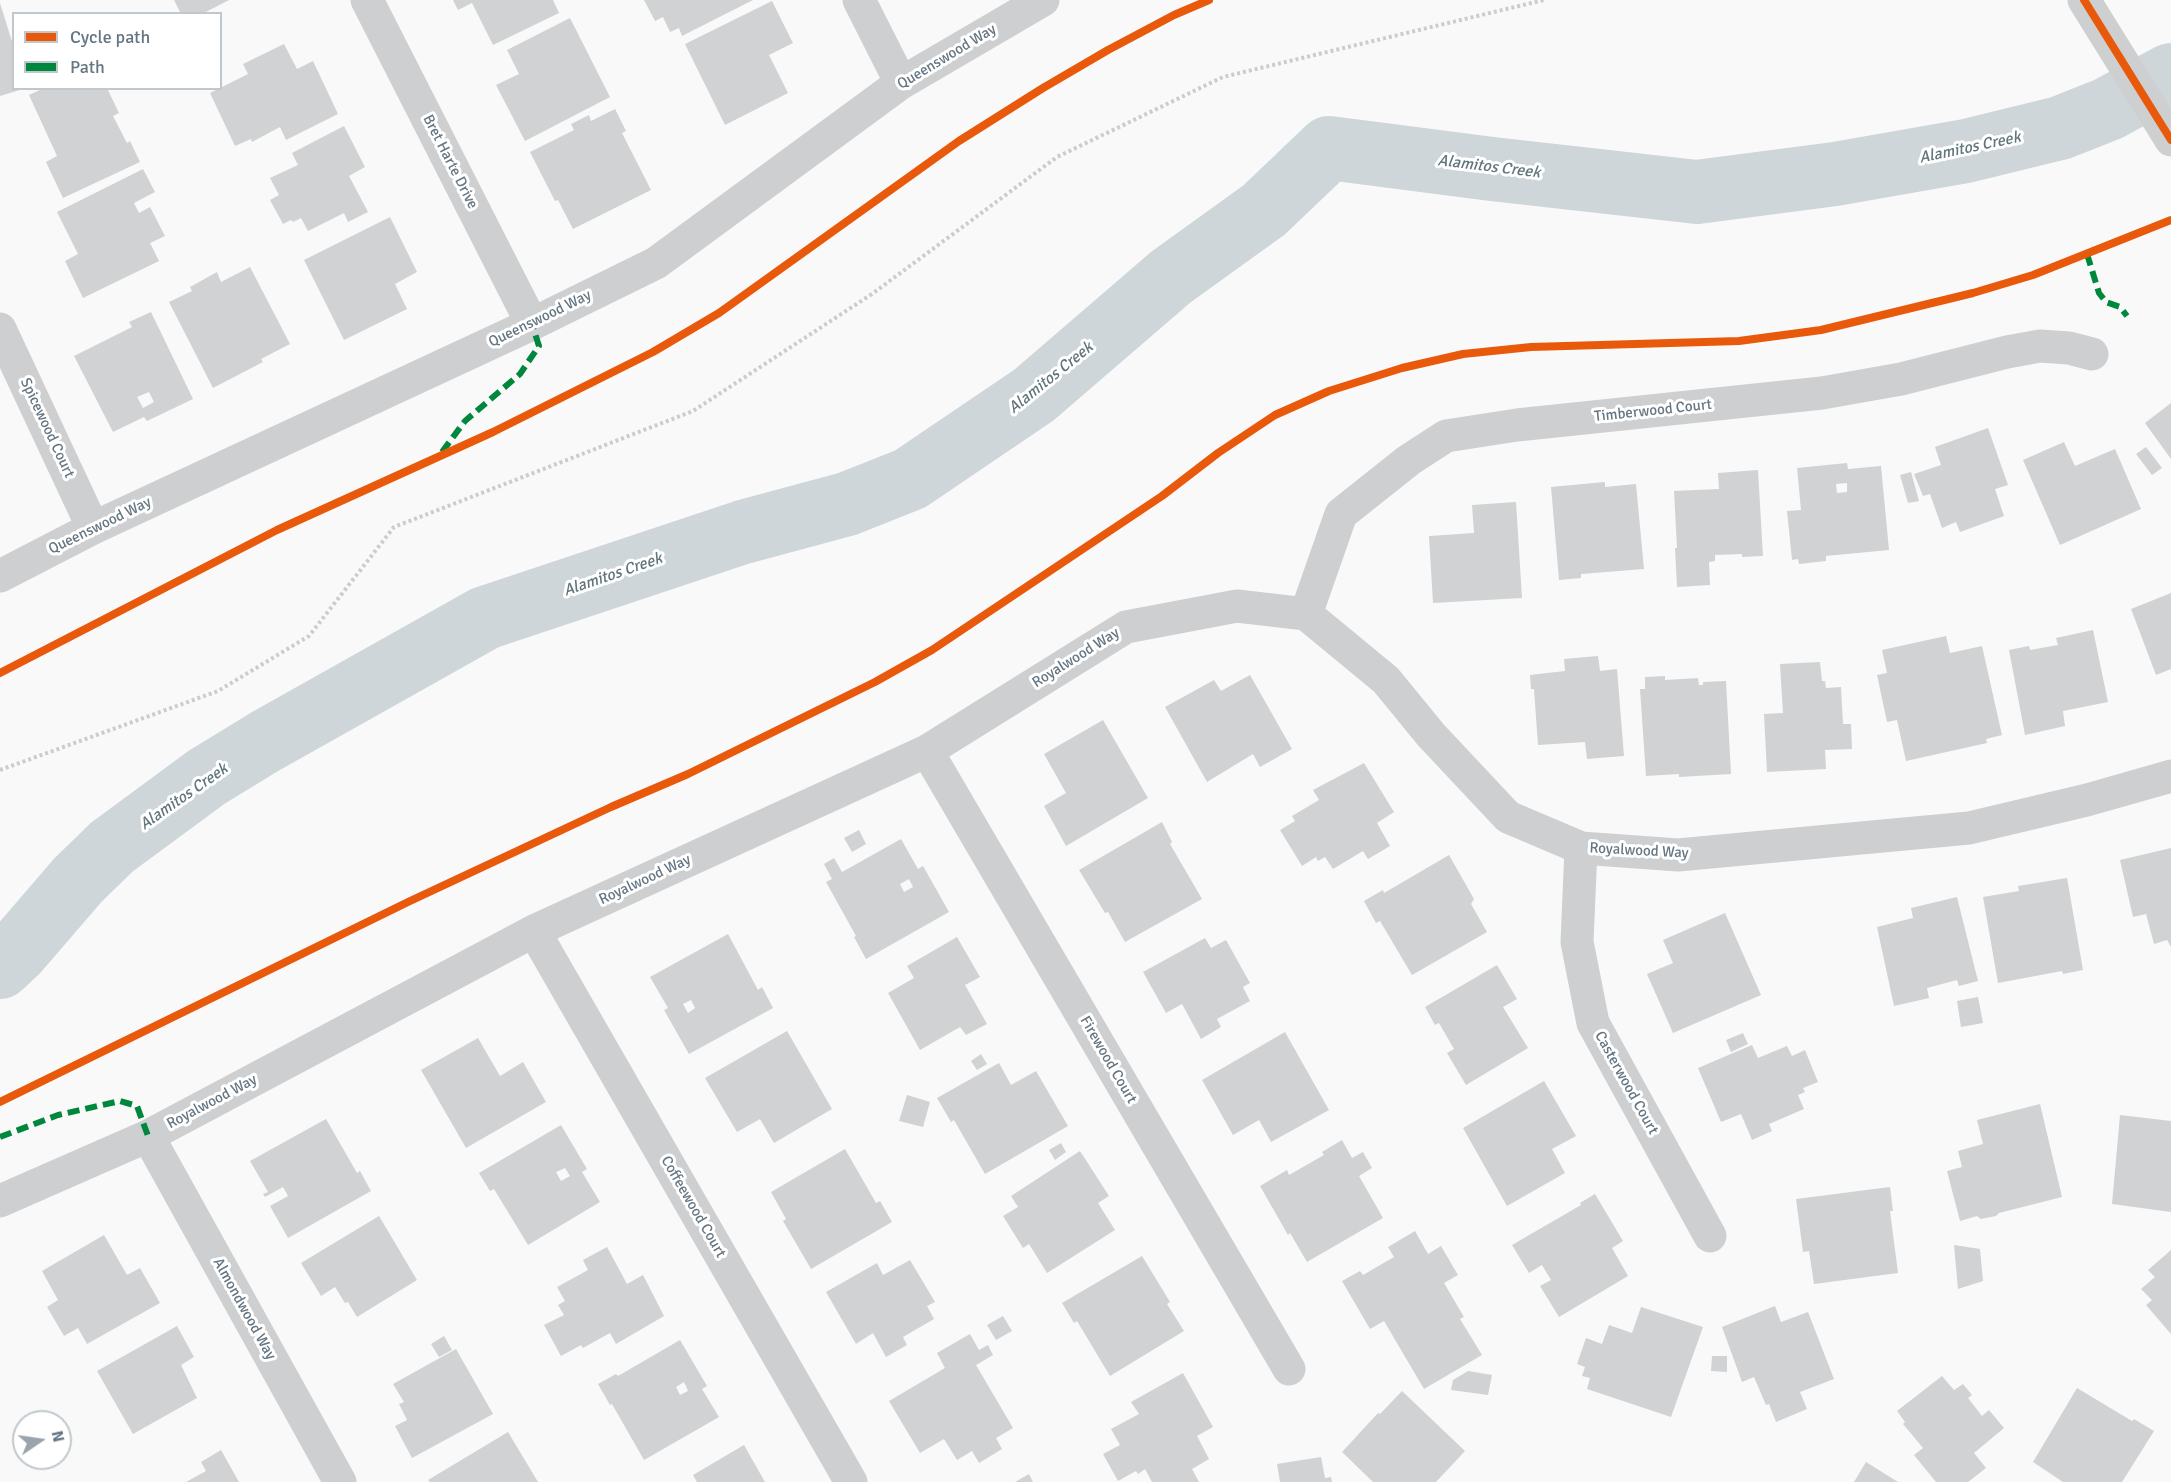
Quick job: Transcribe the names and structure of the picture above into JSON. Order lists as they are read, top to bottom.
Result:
{
  "streets": {
    "street": [
      "Queenswood Way",
      "Bret Harte Drive",
      "Timberwood Court",
      "Spicewood Court",
      "Royalwood Way",
      "Firewood Court",
      "Casterwood Court",
      "Coffeewood Court",
      "Almondwood Way"
    ]
  },
  "crossings": [
    ["Queenswood Way", "Bret Harte Drive"],
    ["Queenswood Way", "Spicewood Court"],
    ["Timberwood Court", "Royalwood Way"],
    ["Royalwood Way", "Firewood Court"],
    ["Royalwood Way", "Casterwood Court"],
    ["Royalwood Way", "Coffeewood Court"],
    ["Royalwood Way", "Almondwood Way"]
  ],
  "water": ["Alamitos Creek"],
  "legend": ["Cycle path", "Path"],
  "north": "right"
}
